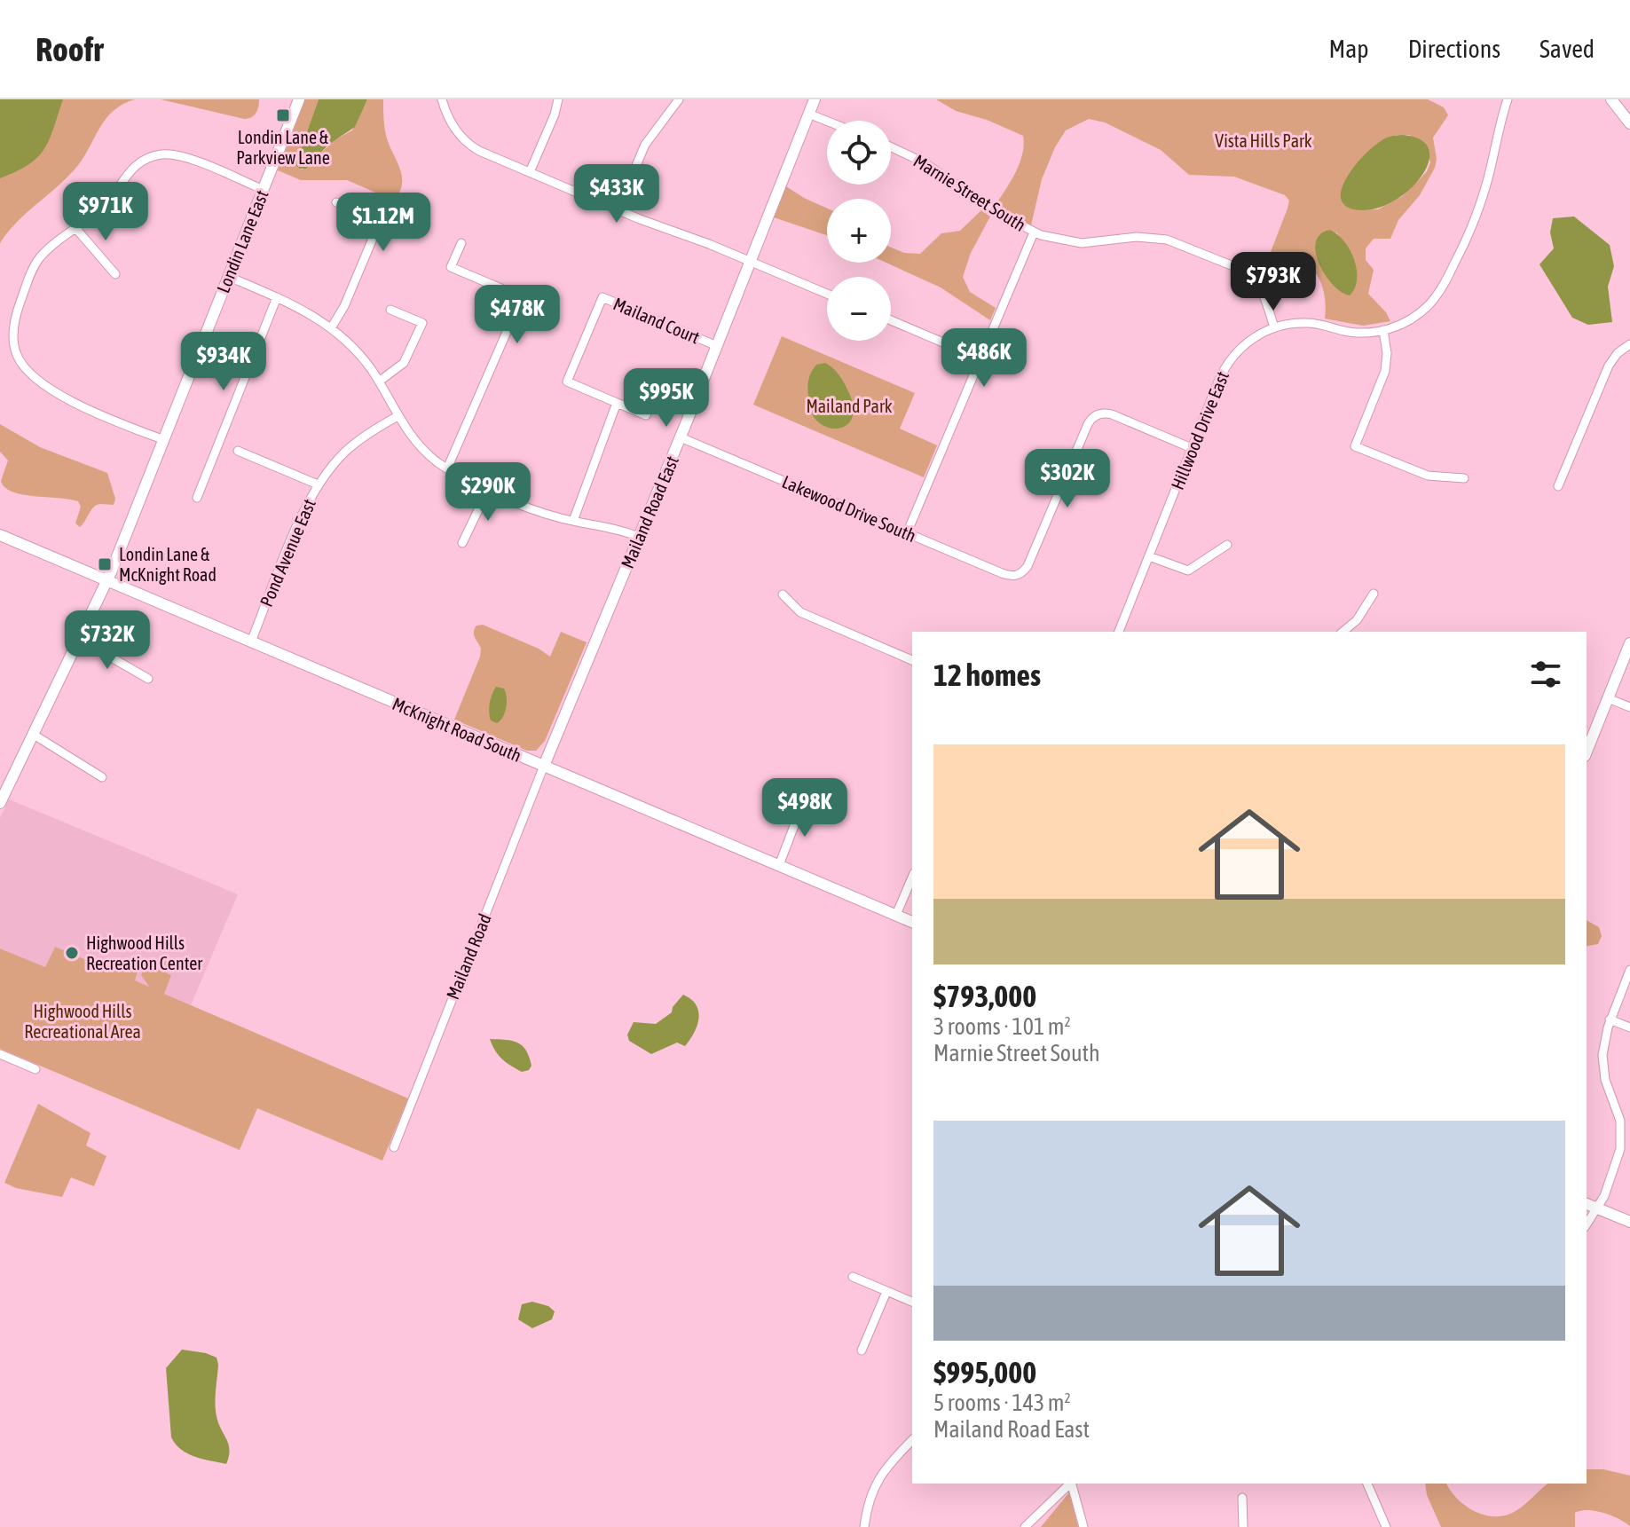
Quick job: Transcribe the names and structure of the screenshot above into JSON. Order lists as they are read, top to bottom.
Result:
{
  "streets": {
    "street": [
      "Marnie Street South",
      "Londin Lane East",
      "Mailand Court",
      "Hillwood Drive East",
      "Lakewood Drive South",
      "Mailand Road East",
      "Pond Avenue East",
      "McKnight Road South",
      "Mailand Road"
    ]
  },
  "crossings": [
    ["Marnie Street South", "Hillwood Drive East"],
    ["Londin Lane East", "McKnight Road South"],
    ["Mailand Court", "Mailand Road East"],
    ["Hillwood Drive East", "Lakewood Drive South"],
    ["Lakewood Drive South", "Mailand Road East"],
    ["Mailand Road East", "McKnight Road South"],
    ["Mailand Road East", "Mailand Road"],
    ["Pond Avenue East", "McKnight Road South"],
    ["McKnight Road South", "Mailand Road"]
  ],
  "parks": ["Vista Hills Park", "Mailand Park", "Highwood Hills Recreational Area"],
  "places": {
    "transit": ["Londin Lane & Parkview Lane", "Londin Lane & McKnight Road"],
    "other": ["Highwood Hills Recreation Center"]
  },
  "page": {
    "header": "Roofr",
    "nav": ["Map", "Directions", "Saved"],
    "map_buttons": ["+", "−"],
    "price": [
      "$433K",
      "$971K",
      "$1.12M",
      "$793K",
      "$478K",
      "$486K",
      "$934K",
      "$995K",
      "$302K",
      "$290K",
      "$732K",
      "$498K"
    ],
    "heading": "12 homes",
    "list": [
      {
        "name": "$793,000",
        "note": "3 rooms · 101 m² · Marnie Street South"
      },
      {
        "name": "$995,000",
        "note": "5 rooms · 143 m² · Mailand Road East"
      }
    ]
  }
}
